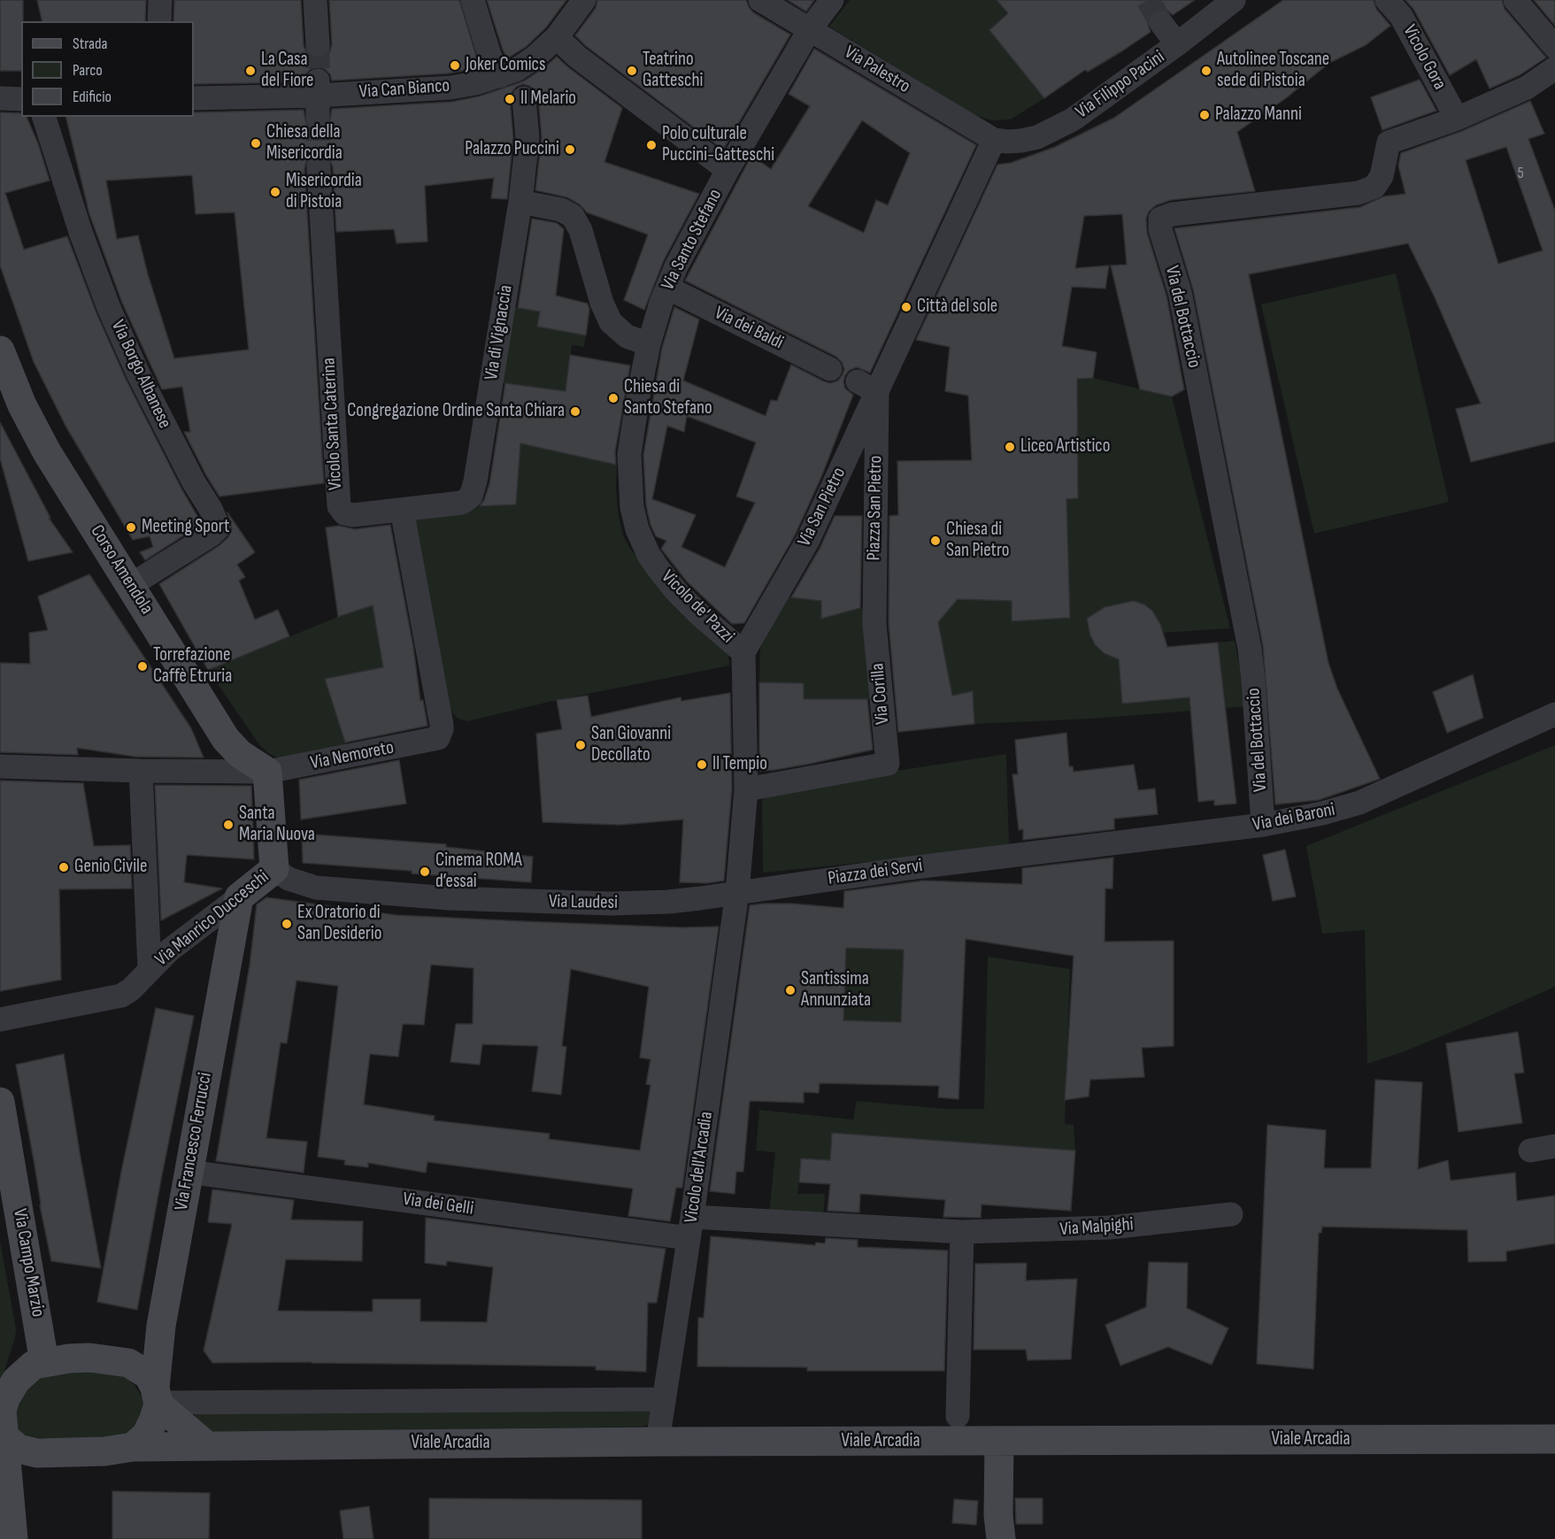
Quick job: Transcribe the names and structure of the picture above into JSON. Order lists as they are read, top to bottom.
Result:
{
  "streets": {
    "street": [
      "Vicolo Gora",
      "Via Palestro",
      "Via Filippo Pacini",
      "Via Can Bianco",
      "Via Santo Stefano",
      "Via del Bottaccio",
      "Via dei Baldi",
      "Via di Vignaccia",
      "Via Borgo Albanese",
      "Vicolo Santa Caterina",
      "Via San Pietro",
      "Piazza San Pietro",
      "Corso Amendola",
      "Vicolo de' Pazzi",
      "Via Corilla",
      "Via Nemoreto",
      "Via dei Baroni",
      "Piazza dei Servi",
      "Via Laudesi",
      "Via Manrico Ducceschi",
      "Via Francesco Ferrucci",
      "Vicolo dell'Arcadia",
      "Via dei Gelli",
      "Via Malpighi",
      "Via Campo Marzio",
      "Viale Arcadia"
    ]
  },
  "crossings": [
    ["Vicolo Gora", "Via del Bottaccio"],
    ["Via Palestro", "Via Filippo Pacini"],
    ["Via Palestro", "Via Santo Stefano"],
    ["Via Palestro", "Via San Pietro"],
    ["Via Filippo Pacini", "Via San Pietro"],
    ["Via Can Bianco", "Via di Vignaccia"],
    ["Via Santo Stefano", "Via dei Baldi"],
    ["Via Santo Stefano", "Vicolo de' Pazzi"],
    ["Via del Bottaccio", "Via dei Baroni"],
    ["Via di Vignaccia", "Vicolo Santa Caterina"],
    ["Via di Vignaccia", "Via Nemoreto"],
    ["Via Borgo Albanese", "Corso Amendola"],
    ["Vicolo Santa Caterina", "Via Nemoreto"],
    ["Via San Pietro", "Piazza San Pietro"],
    ["Via San Pietro", "Vicolo de' Pazzi"],
    ["Piazza San Pietro", "Via Corilla"],
    ["Corso Amendola", "Via Nemoreto"],
    ["Via dei Baroni", "Piazza dei Servi"],
    ["Piazza dei Servi", "Via Laudesi"],
    ["Piazza dei Servi", "Vicolo dell'Arcadia"],
    ["Via Laudesi", "Via Manrico Ducceschi"],
    ["Via Laudesi", "Vicolo dell'Arcadia"],
    ["Via Manrico Ducceschi", "Via Francesco Ferrucci"],
    ["Via Francesco Ferrucci", "Via dei Gelli"],
    ["Via Francesco Ferrucci", "Via Campo Marzio"],
    ["Via Francesco Ferrucci", "Viale Arcadia"],
    ["Vicolo dell'Arcadia", "Via dei Gelli"],
    ["Vicolo dell'Arcadia", "Via Malpighi"],
    ["Vicolo dell'Arcadia", "Viale Arcadia"],
    ["Via dei Gelli", "Via Malpighi"],
    ["Via Campo Marzio", "Viale Arcadia"]
  ],
  "places": [
    "Joker Comics",
    "La Casa del Fiore",
    "Teatrino Gatteschi",
    "Autolinee Toscane sede di Pistoia",
    "Il Melario",
    "Palazzo Manni",
    "Chiesa della Misericordia",
    "Polo culturale Puccini-Gatteschi",
    "Palazzo Puccini",
    "Misericordia di Pistoia",
    "Città del sole",
    "Chiesa di Santo Stefano",
    "Congregazione Ordine Santa Chiara",
    "Liceo Artistico",
    "Meeting Sport",
    "Chiesa di San Pietro",
    "Torrefazione Caffè Etruria",
    "San Giovanni Decollato",
    "Il Tempio",
    "Santa Maria Nuova",
    "Genio Civile",
    "Cinema ROMA d’essai",
    "Ex Oratorio di San Desiderio",
    "Santissima Annunziata"
  ],
  "house_numbers": ["5"],
  "legend": ["Strada", "Parco", "Edificio"]
}
